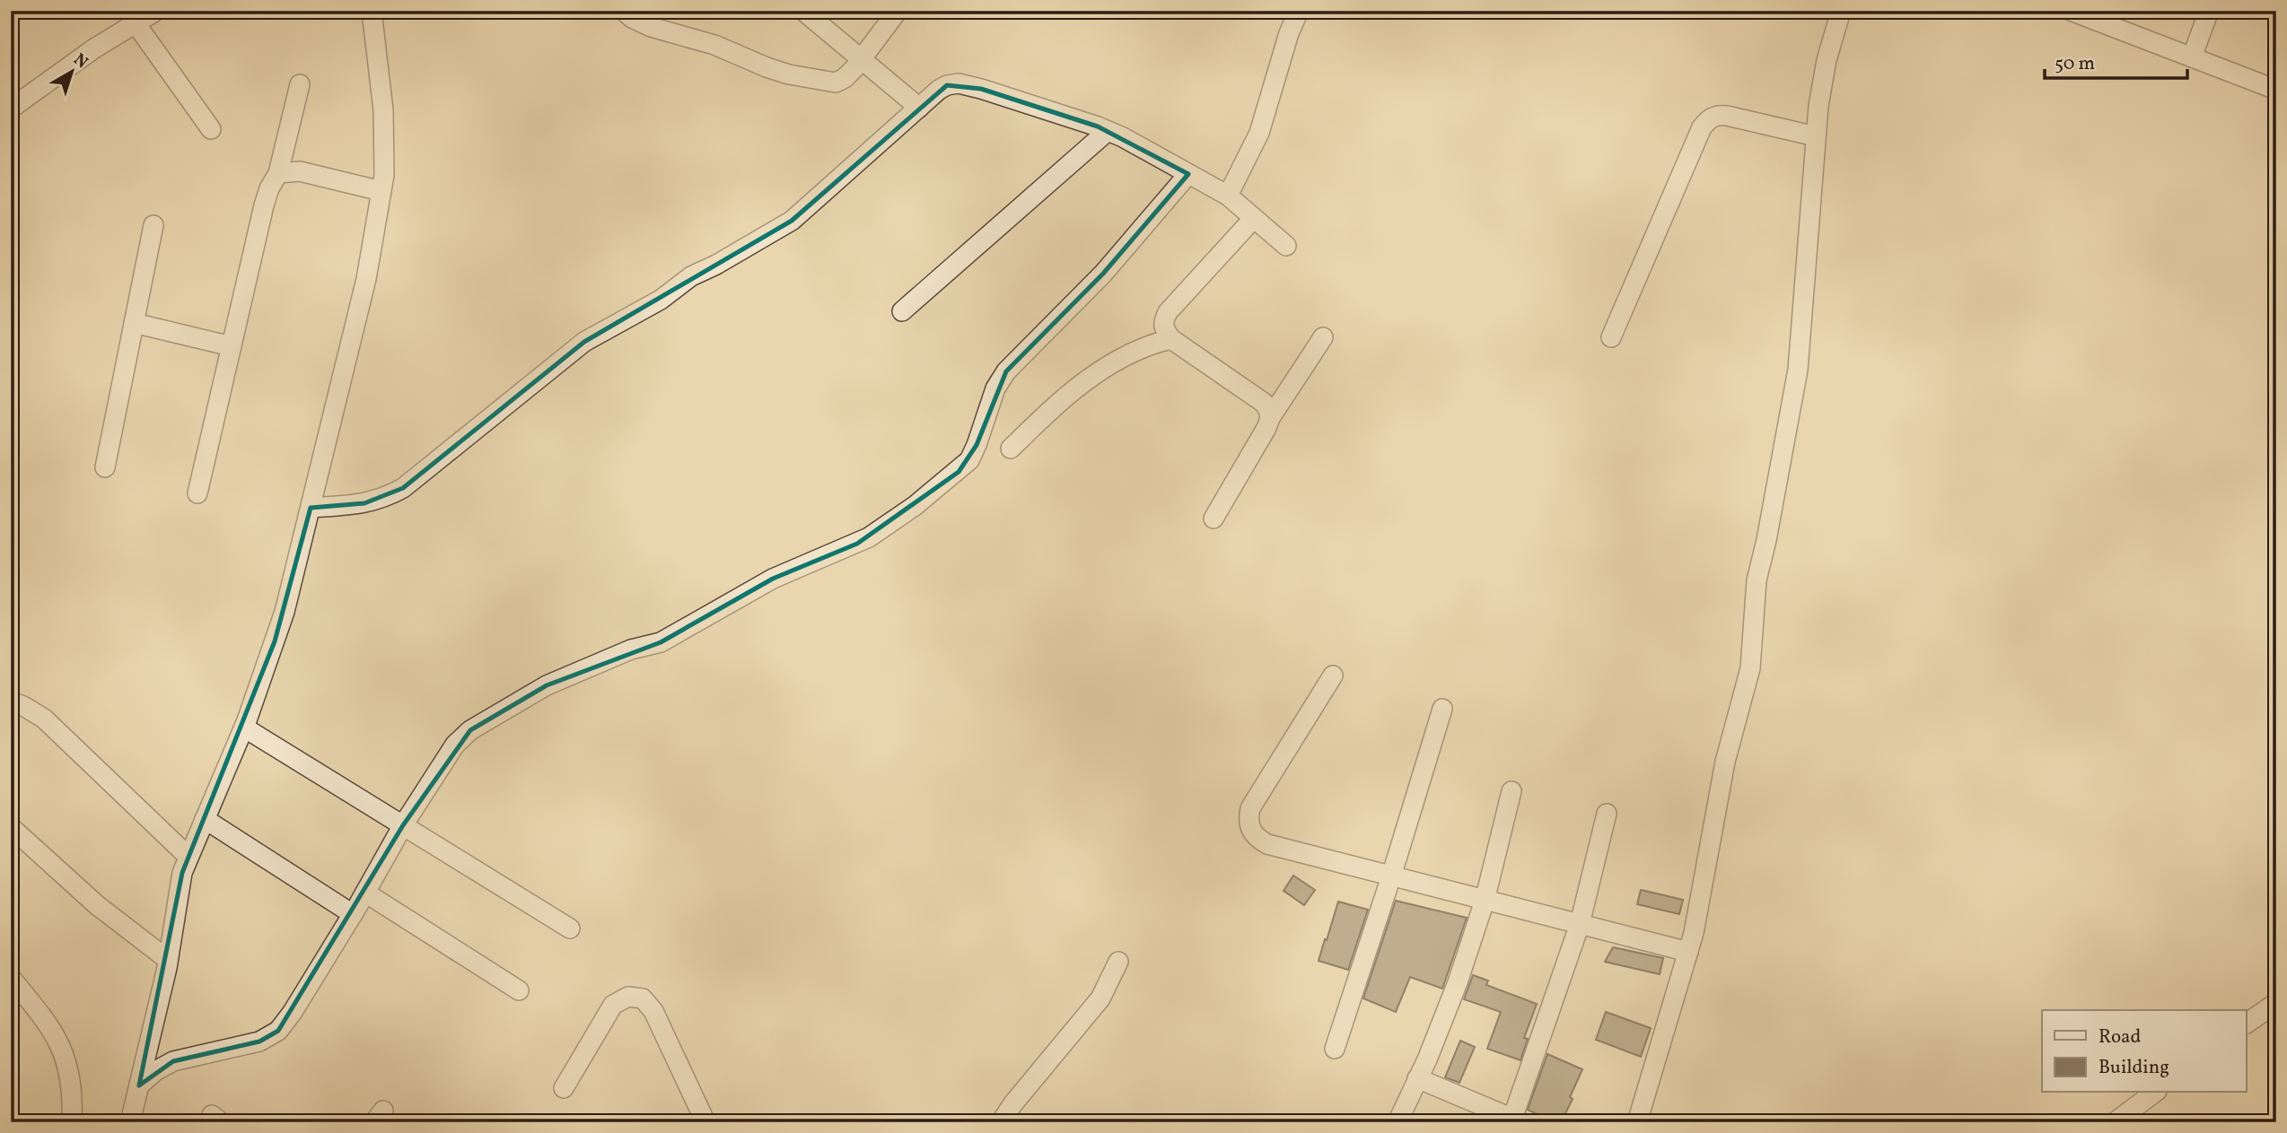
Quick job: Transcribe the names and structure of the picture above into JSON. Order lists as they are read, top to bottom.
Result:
{
  "legend": ["Road", "Building"],
  "scale_bar": "50 m",
  "north": "top right"
}
